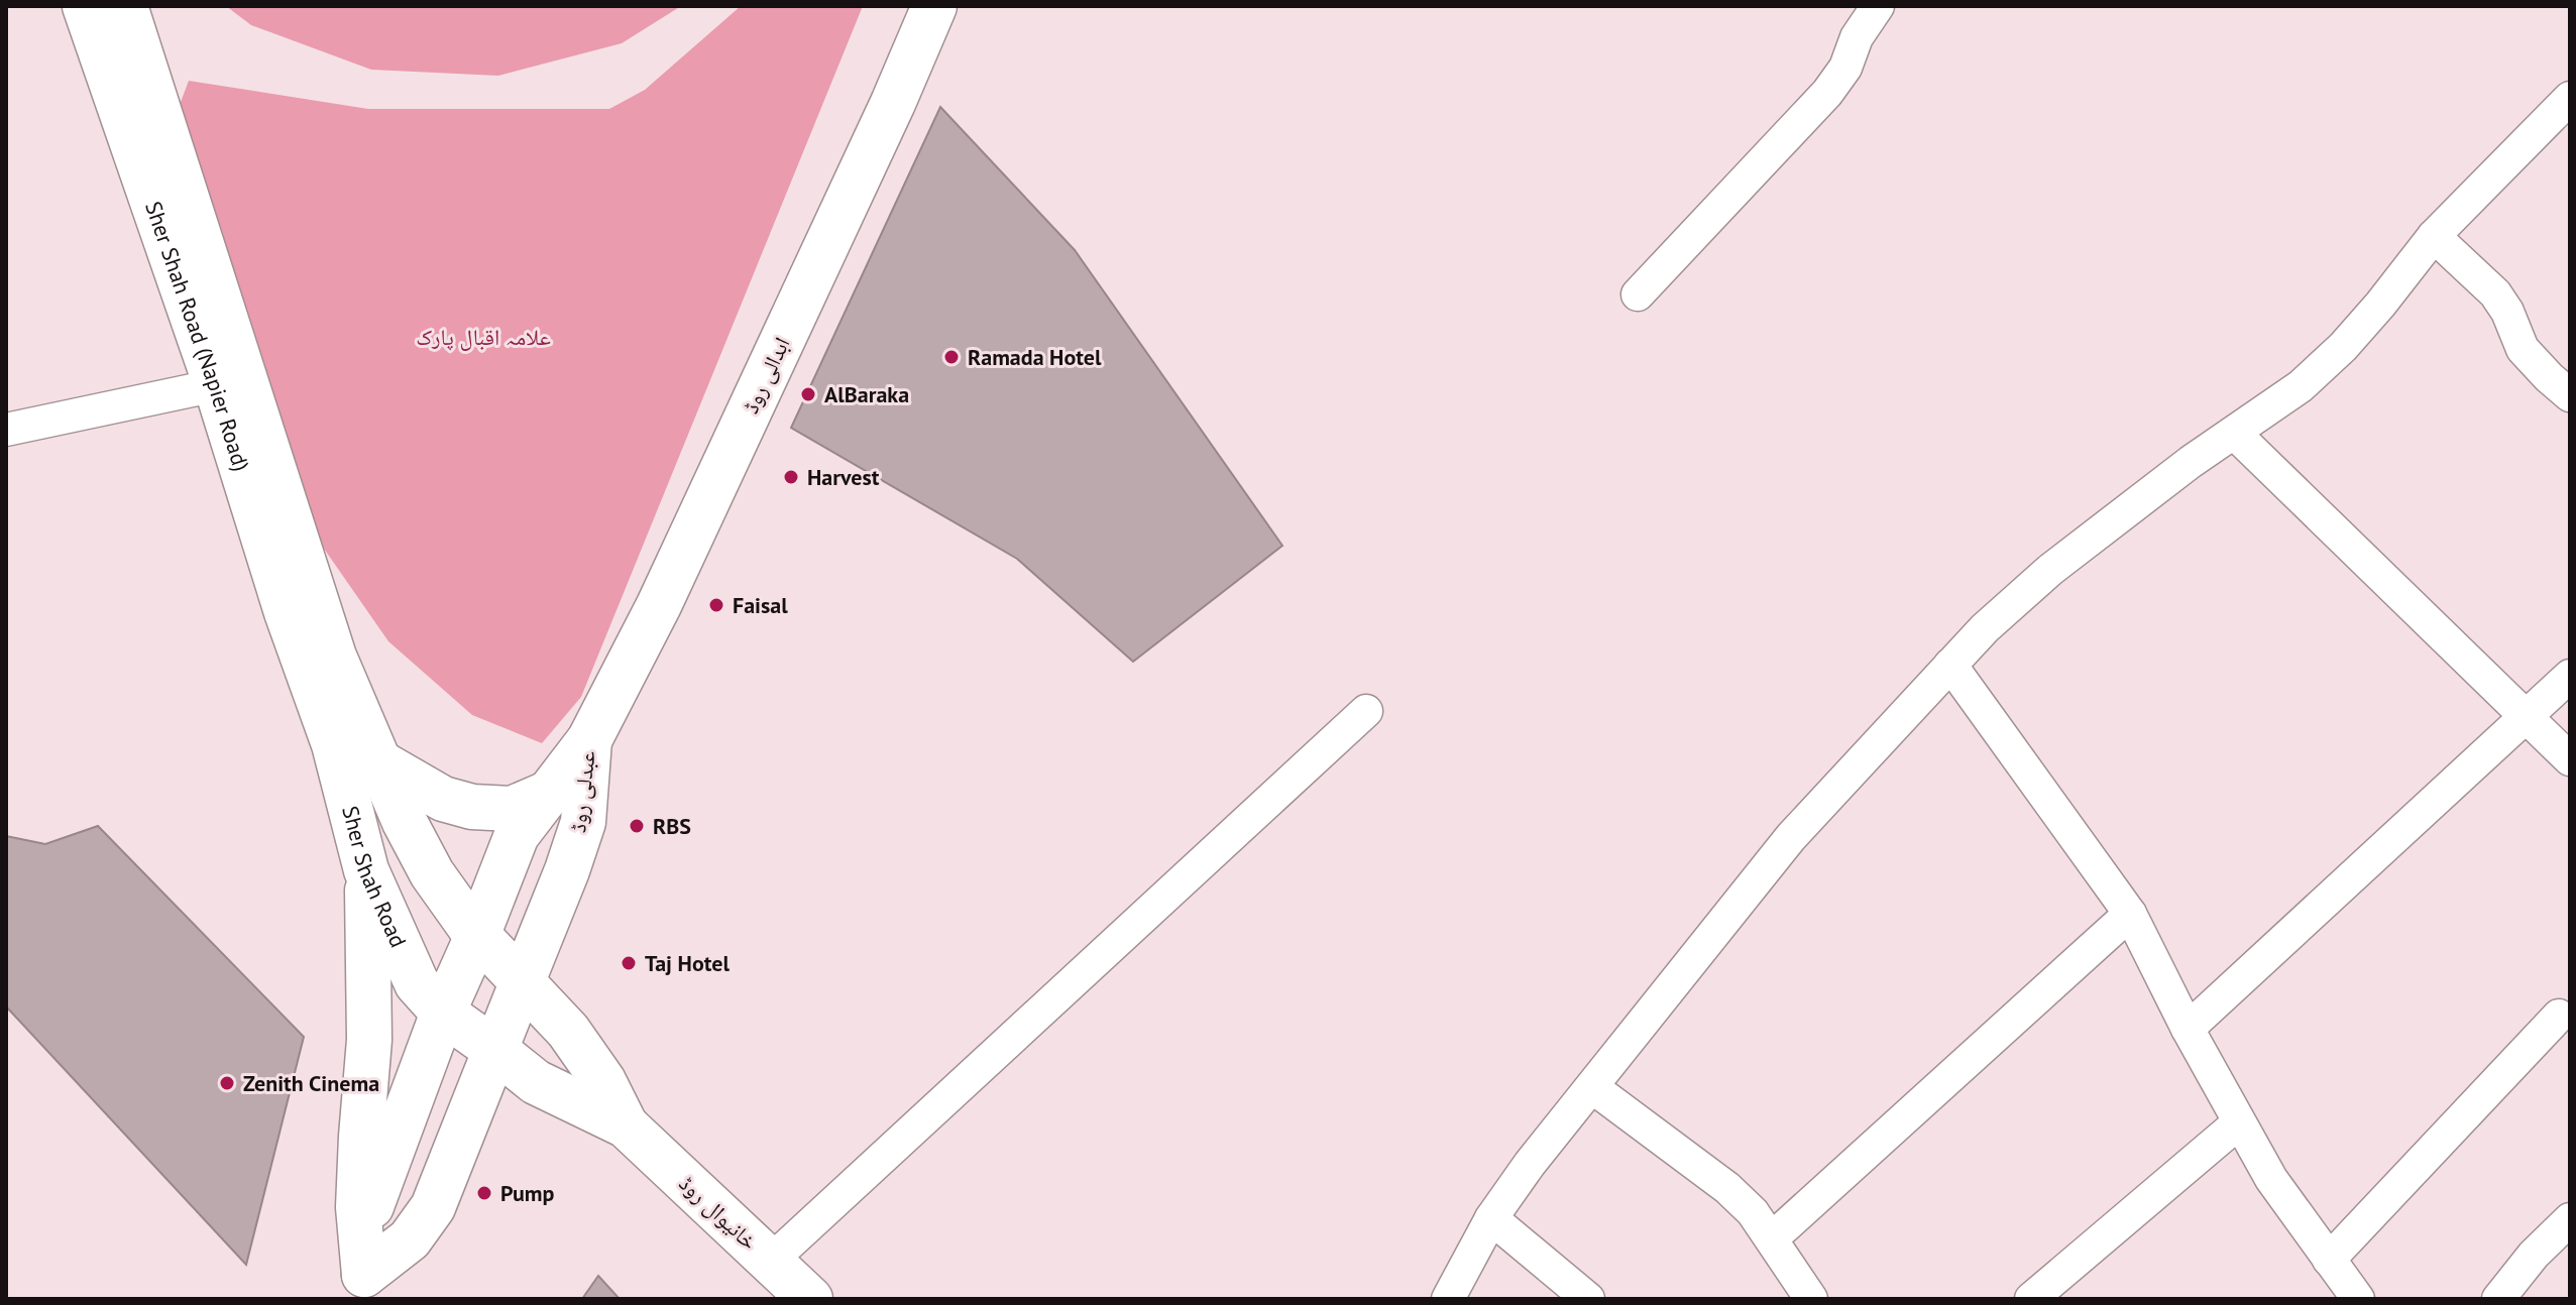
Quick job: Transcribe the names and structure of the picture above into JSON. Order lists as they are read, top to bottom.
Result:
{
  "streets": {
    "main road": [
      "Sher Shah Road (Napier Road)",
      "ابدالی روڈ",
      "عبدلی روڈ",
      "Sher Shah Road",
      "خانیوال روڈ"
    ]
  },
  "crossings": [
    ["Sher Shah Road (Napier Road)", "Sher Shah Road"],
    ["ابدالی روڈ", "عبدلی روڈ"],
    ["عبدلی روڈ", "Sher Shah Road"],
    ["عبدلی روڈ", "خانیوال روڈ"],
    ["Sher Shah Road", "خانیوال روڈ"]
  ],
  "parks": ["علامہ اقبال پارک"],
  "places": [
    "Ramada Hotel",
    "AlBaraka",
    "Harvest",
    "Faisal",
    "RBS",
    "Taj Hotel",
    "Zenith Cinema",
    "Pump"
  ]
}
